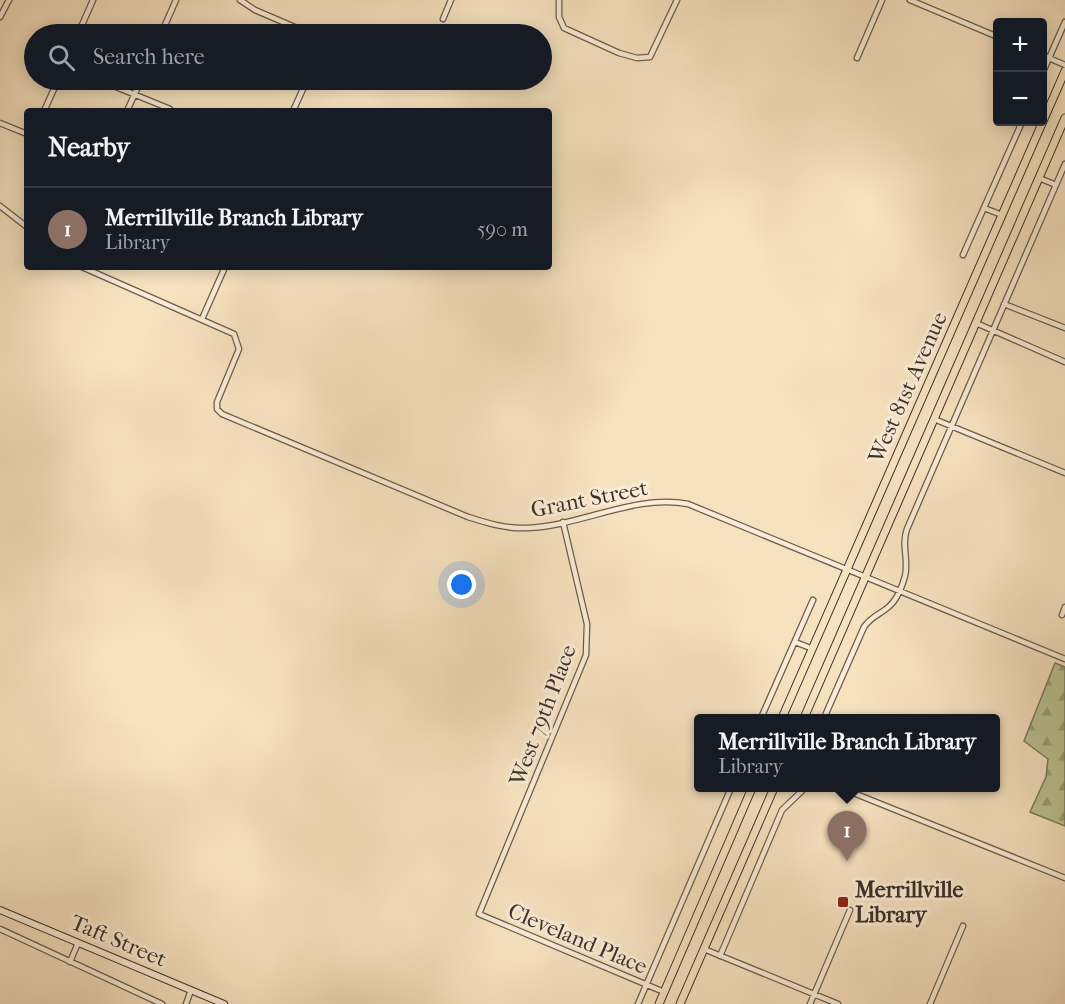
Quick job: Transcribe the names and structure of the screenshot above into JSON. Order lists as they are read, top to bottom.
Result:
{
  "streets": {
    "main road": ["West 81st Avenue", "Taft Street"],
    "street": ["Grant Street", "West 79th Place", "Cleveland Place"]
  },
  "crossings": [
    ["West 81st Avenue", "Grant Street"],
    ["Grant Street", "West 79th Place"],
    ["West 79th Place", "Cleveland Place"]
  ],
  "places": {
    "transit": ["Merrillville Library"]
  },
  "page": {
    "map_buttons": ["+", "−"],
    "search": "Search here",
    "heading": "Nearby",
    "list": [
      {
        "mark": "1",
        "name": "Merrillville Branch Library",
        "note": "Library",
        "value": "590 m"
      }
    ],
    "popup": ["Merrillville Branch Library", "Library"],
    "pins": "1"
  }
}
